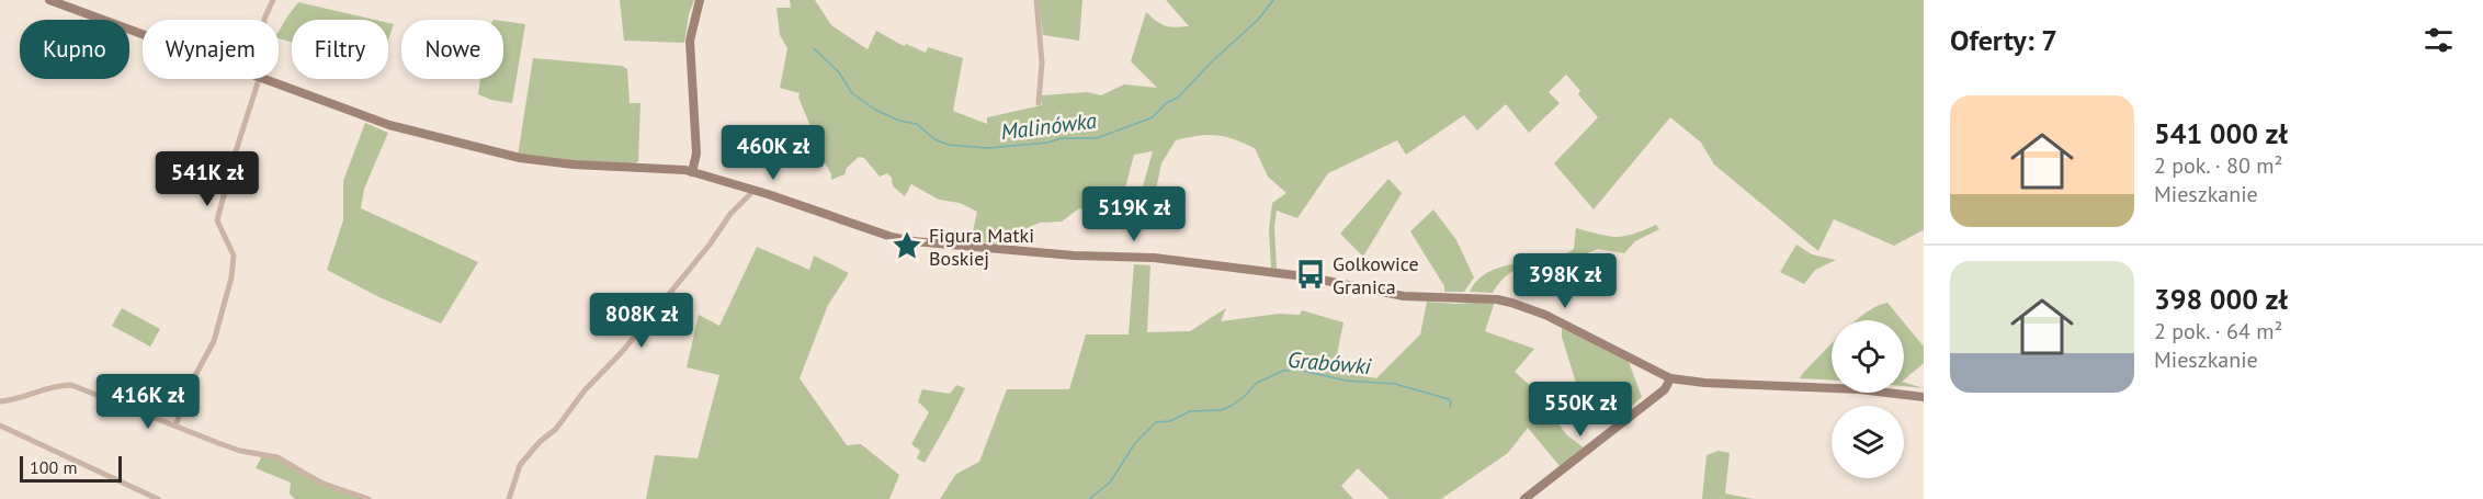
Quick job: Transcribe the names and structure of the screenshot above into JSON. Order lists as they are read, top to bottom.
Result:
{
  "water": ["Malinówka", "Grabówki"],
  "places": {
    "place": ["Figura Matki Boskiej"],
    "bus stop": ["Golkowice Granica"]
  },
  "scale_bar": "100 m",
  "page": {
    "heading": "Oferty: 7",
    "chip": [
      "Kupno",
      "Wynajem",
      "Filtry",
      "Nowe"
    ],
    "list": [
      {
        "name": "541 000 zł",
        "note": "2 pok. · 80 m² · Mieszkanie"
      },
      {
        "name": "398 000 zł",
        "note": "2 pok. · 64 m² · Mieszkanie"
      }
    ],
    "price": [
      "460K zł",
      "541K zł",
      "519K zł",
      "398K zł",
      "808K zł",
      "416K zł",
      "550K zł"
    ],
    "scale": "100 m"
  }
}
